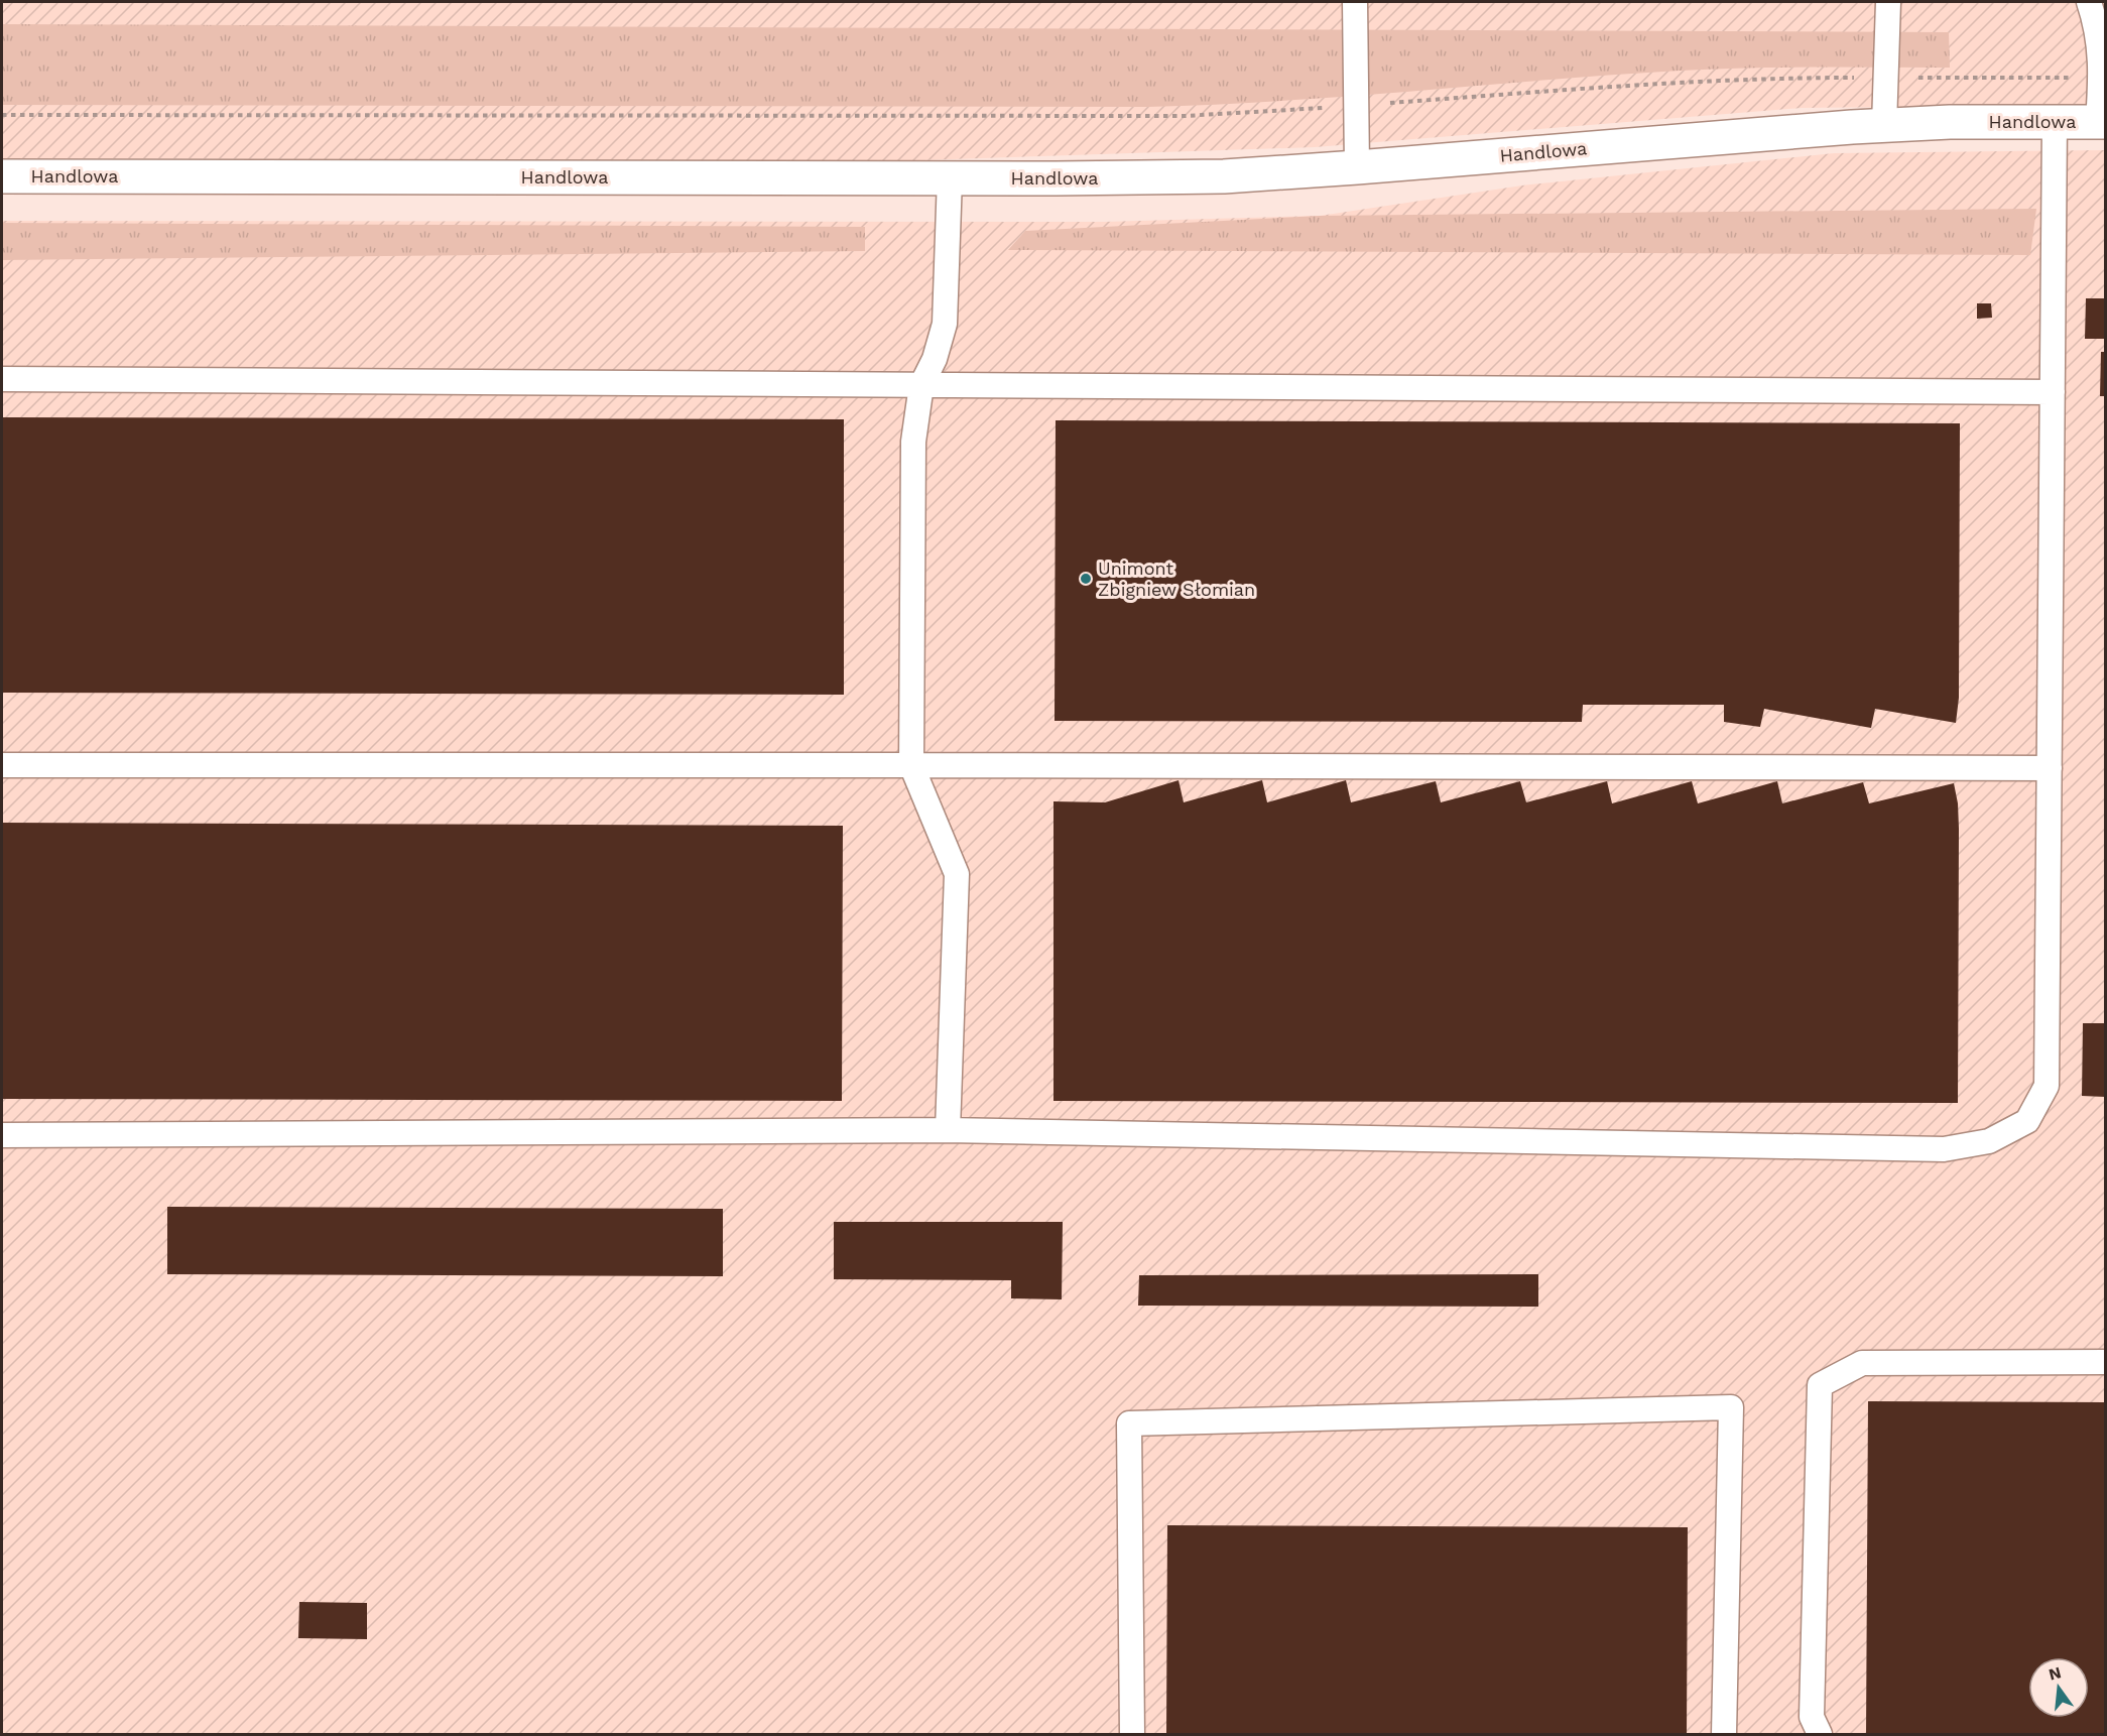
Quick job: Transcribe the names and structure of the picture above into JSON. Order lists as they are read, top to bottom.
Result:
{
  "streets": {
    "street": ["Handlowa"]
  },
  "places": ["Unimont Zbigniew Słomian"],
  "north": "top"
}
